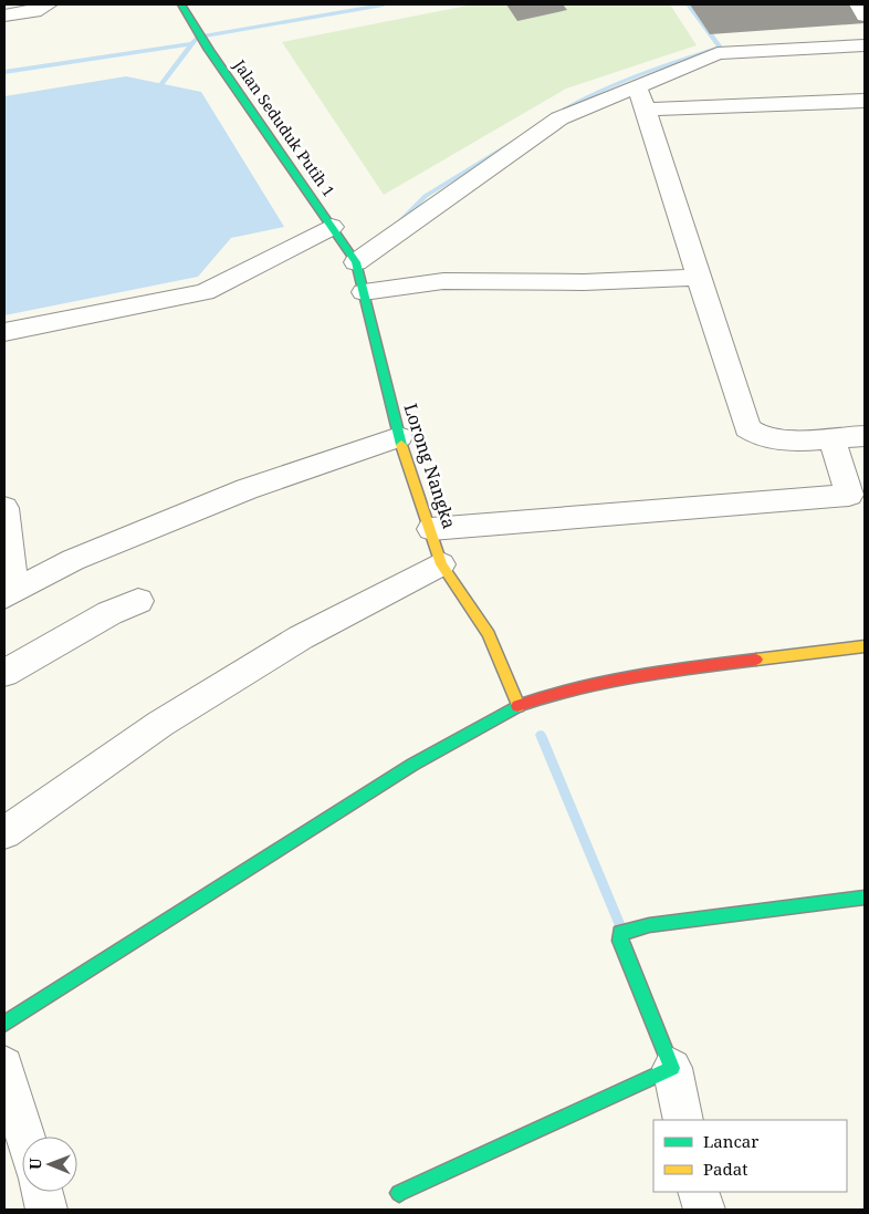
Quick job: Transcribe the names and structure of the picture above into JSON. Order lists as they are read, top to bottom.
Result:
{
  "streets": {
    "street": ["Jalan Seduduk Putih 1", "Lorong Nangka"]
  },
  "crossings": [
    ["Jalan Seduduk Putih 1", "Lorong Nangka"]
  ],
  "legend": ["Lancar", "Padat"],
  "north": "left"
}
